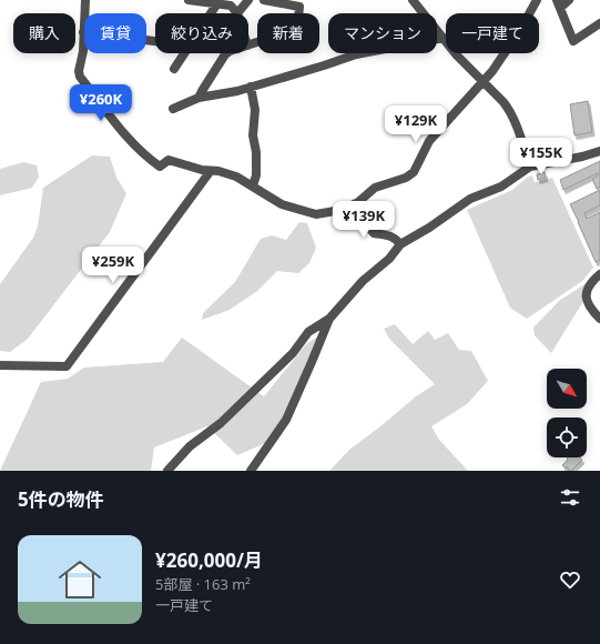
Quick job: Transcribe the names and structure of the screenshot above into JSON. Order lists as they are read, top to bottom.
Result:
{
  "north": "bottom right",
  "page": {
    "chip": [
      "購入",
      "賃貸",
      "絞り込み",
      "新着",
      "マンション",
      "一戸建て"
    ],
    "price": [
      "¥260K",
      "¥129K",
      "¥155K",
      "¥139K",
      "¥259K"
    ],
    "heading": "5件の物件",
    "list": [
      {
        "name": "¥260,000/月",
        "note": "5部屋 · 163 m² · 一戸建て"
      }
    ]
  }
}
